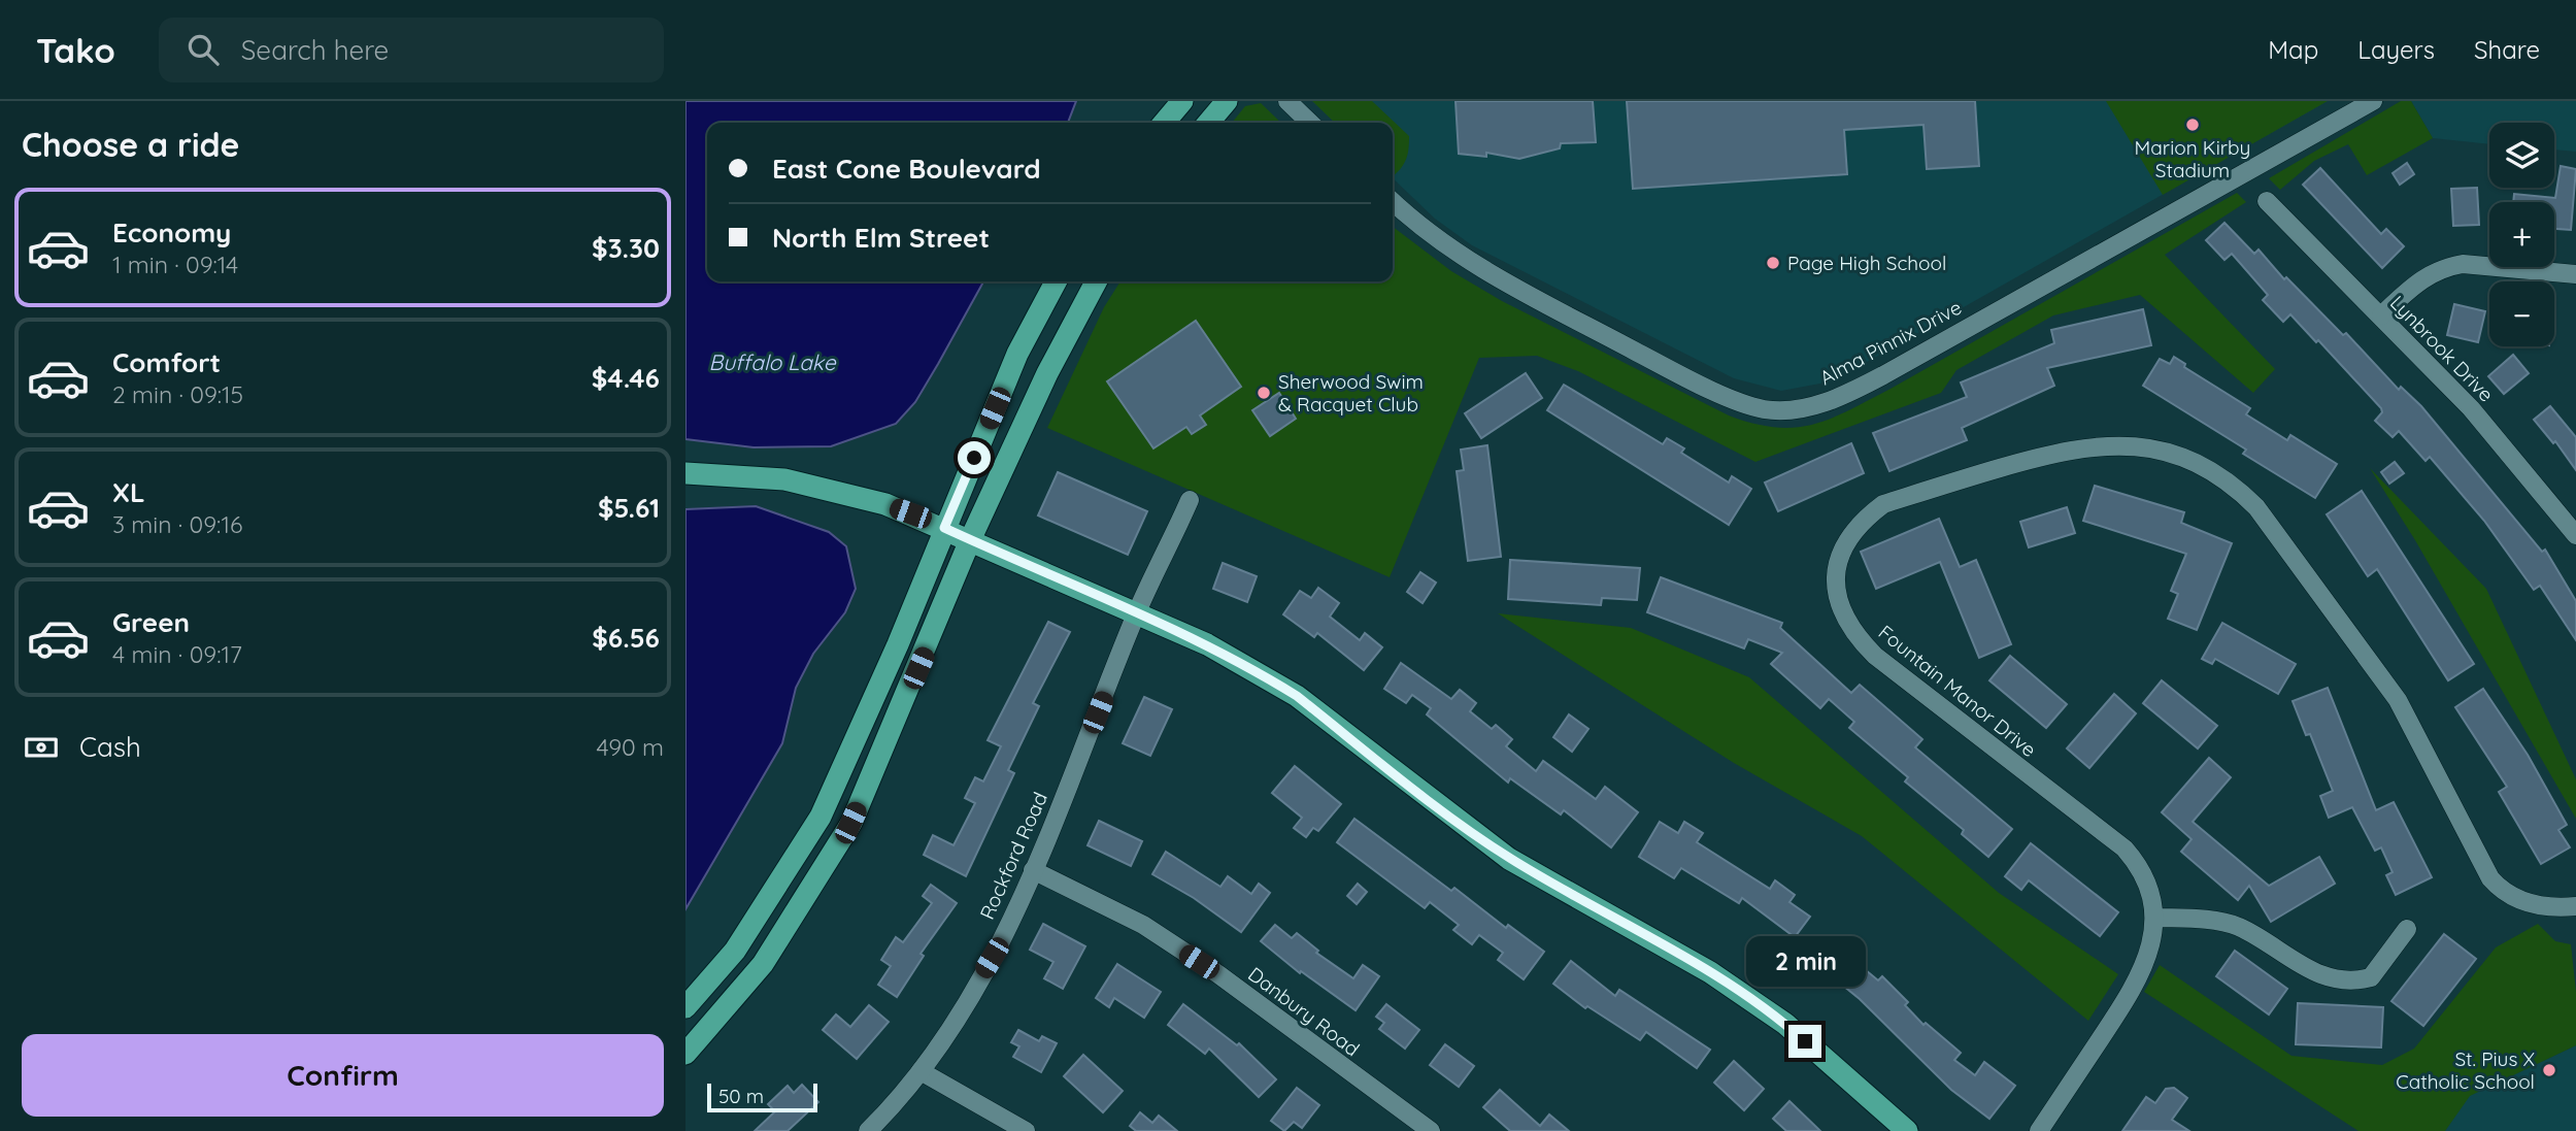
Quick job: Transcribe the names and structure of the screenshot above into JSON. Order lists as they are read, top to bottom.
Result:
{
  "streets": {
    "street": [
      "Alma Pinnix Drive",
      "Lynbrook Drive",
      "Fountain Manor Drive",
      "Rockford Road",
      "Danbury Road"
    ]
  },
  "crossings": [
    ["Rockford Road", "Danbury Road"]
  ],
  "water": ["Buffalo Lake"],
  "places": [
    "Marion Kirby Stadium",
    "Page High School",
    "Sherwood Swim & Racquet Club",
    "St. Pius X Catholic School"
  ],
  "scale_bar": "50 m",
  "page": {
    "header": "Tako",
    "search": "Search here",
    "nav": ["Map", "Layers", "Share"],
    "heading": "Choose a ride",
    "map_buttons": ["+", "−"],
    "banner": ["East Cone Boulevard", "North Elm Street"],
    "list": [
      {
        "name": "Economy",
        "note": "1 min · 09:14",
        "value": "$3.30"
      },
      {
        "name": "Comfort",
        "note": "2 min · 09:15",
        "value": "$4.46"
      },
      {
        "name": "XL",
        "note": "3 min · 09:16",
        "value": "$5.61"
      },
      {
        "name": "Green",
        "note": "4 min · 09:17",
        "value": "$6.56"
      }
    ],
    "pay": ["Cash", "490 m"],
    "bubble": "2 min",
    "buttons": "Confirm",
    "scale": "50 m"
  }
}
